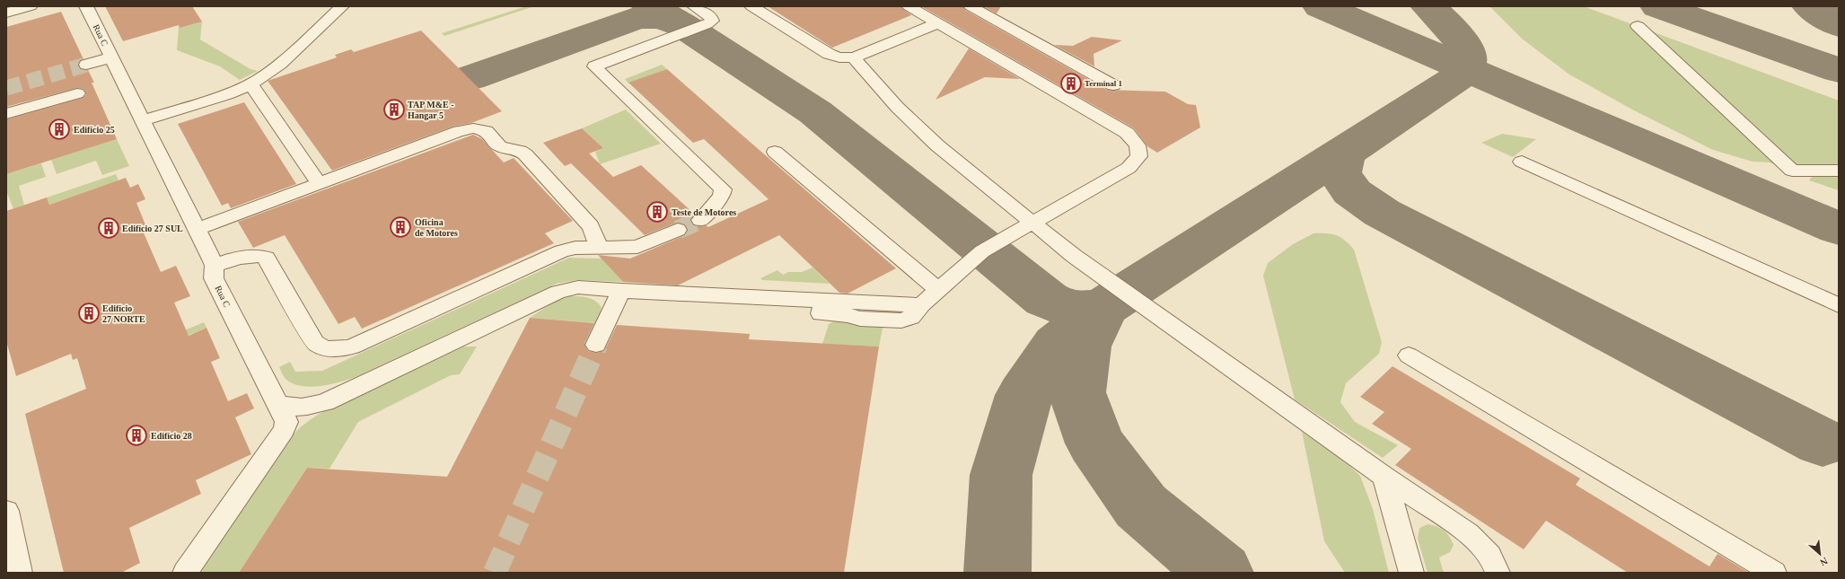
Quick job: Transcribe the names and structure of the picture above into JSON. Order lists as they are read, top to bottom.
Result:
{
  "streets": {
    "lane": ["Rua C"]
  },
  "places": {
    "building": [
      "Terminal 1",
      "TAP M&E - Hangar 5",
      "Edifício 25",
      "Teste de Motores",
      "Oficina de Motores",
      "Edifício 27 SUL",
      "Edifício 27 NORTE",
      "Edifício 28"
    ]
  },
  "north": "bottom right"
}
